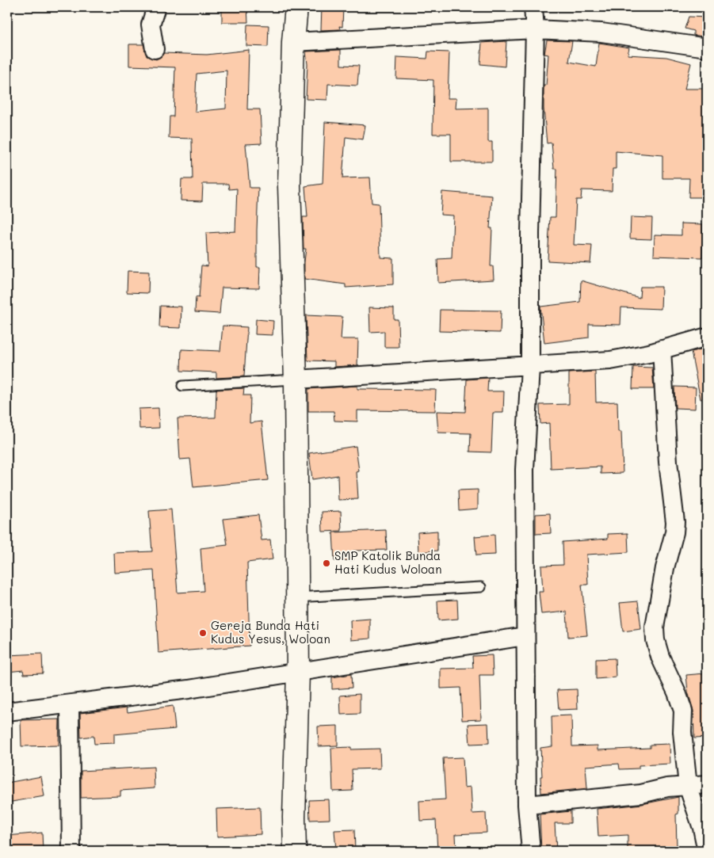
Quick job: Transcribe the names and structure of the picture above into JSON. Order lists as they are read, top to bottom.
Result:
{
  "places": ["SMP Katolik Bunda Hati Kudus Woloan", "Gereja Bunda Hati Kudus Yesus, Woloan"]
}
